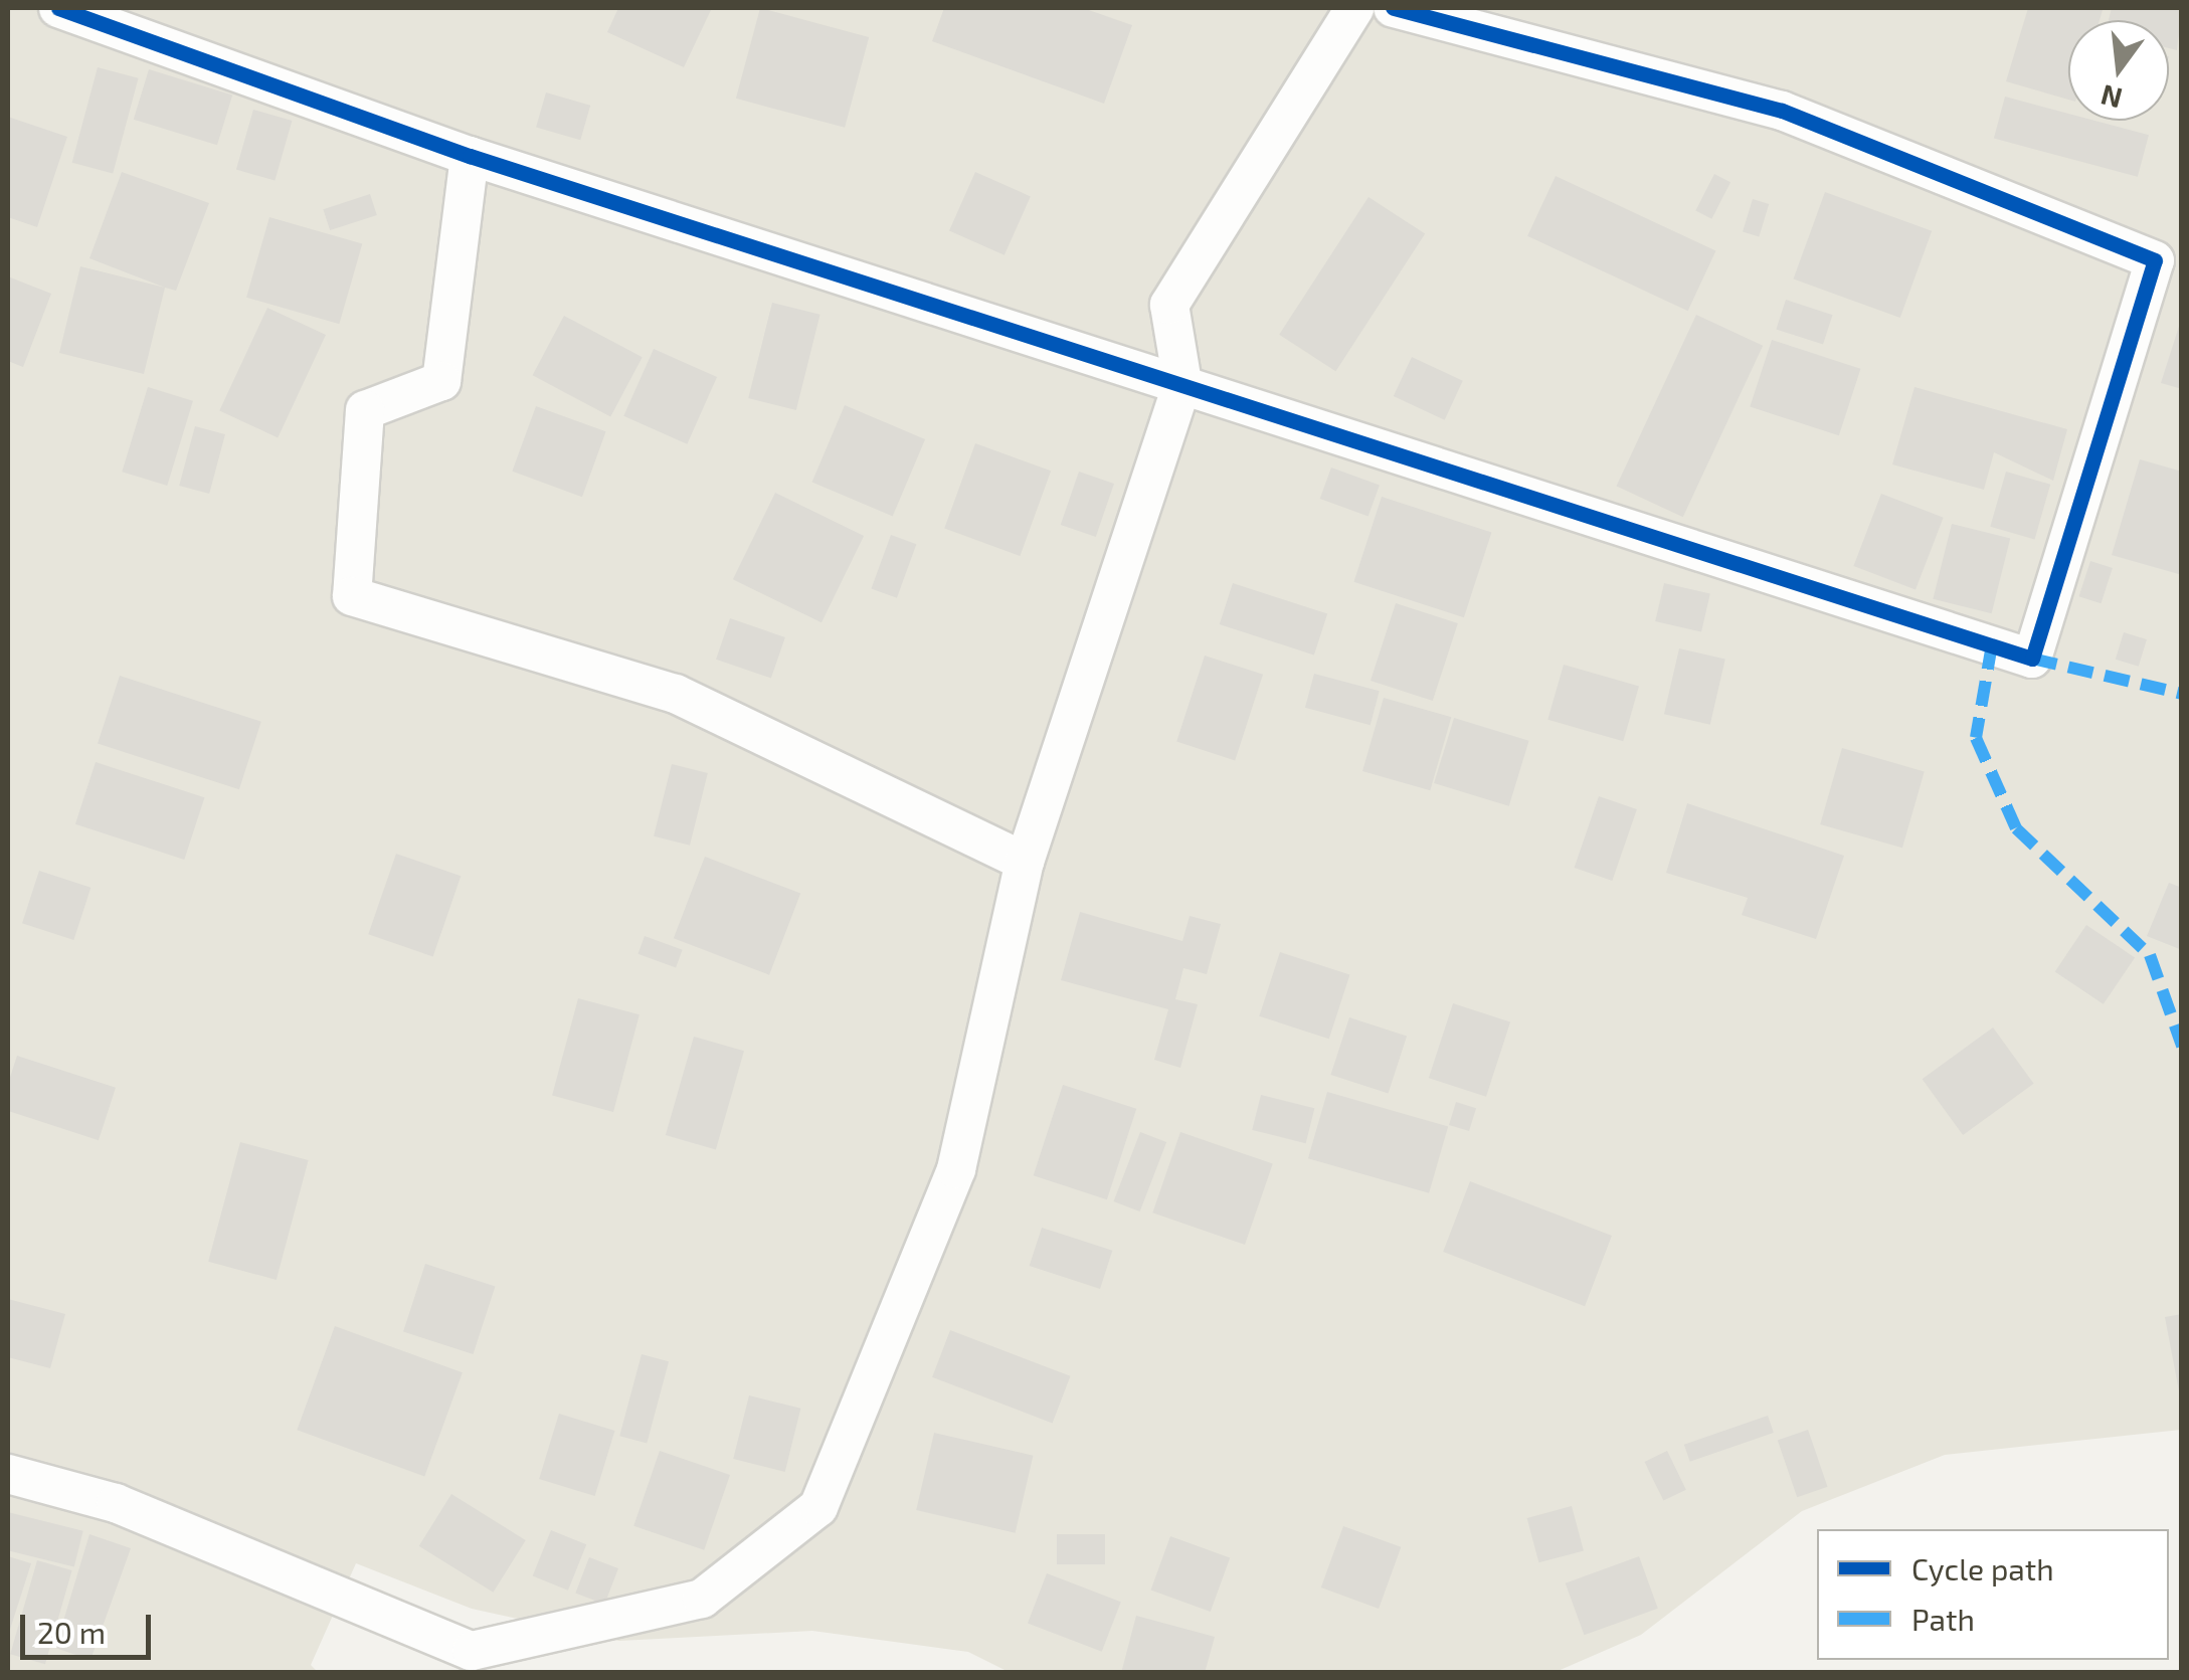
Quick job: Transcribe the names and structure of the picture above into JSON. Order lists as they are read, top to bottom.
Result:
{
  "legend": ["Cycle path", "Path"],
  "scale_bar": "20 m",
  "north": "bottom"
}
